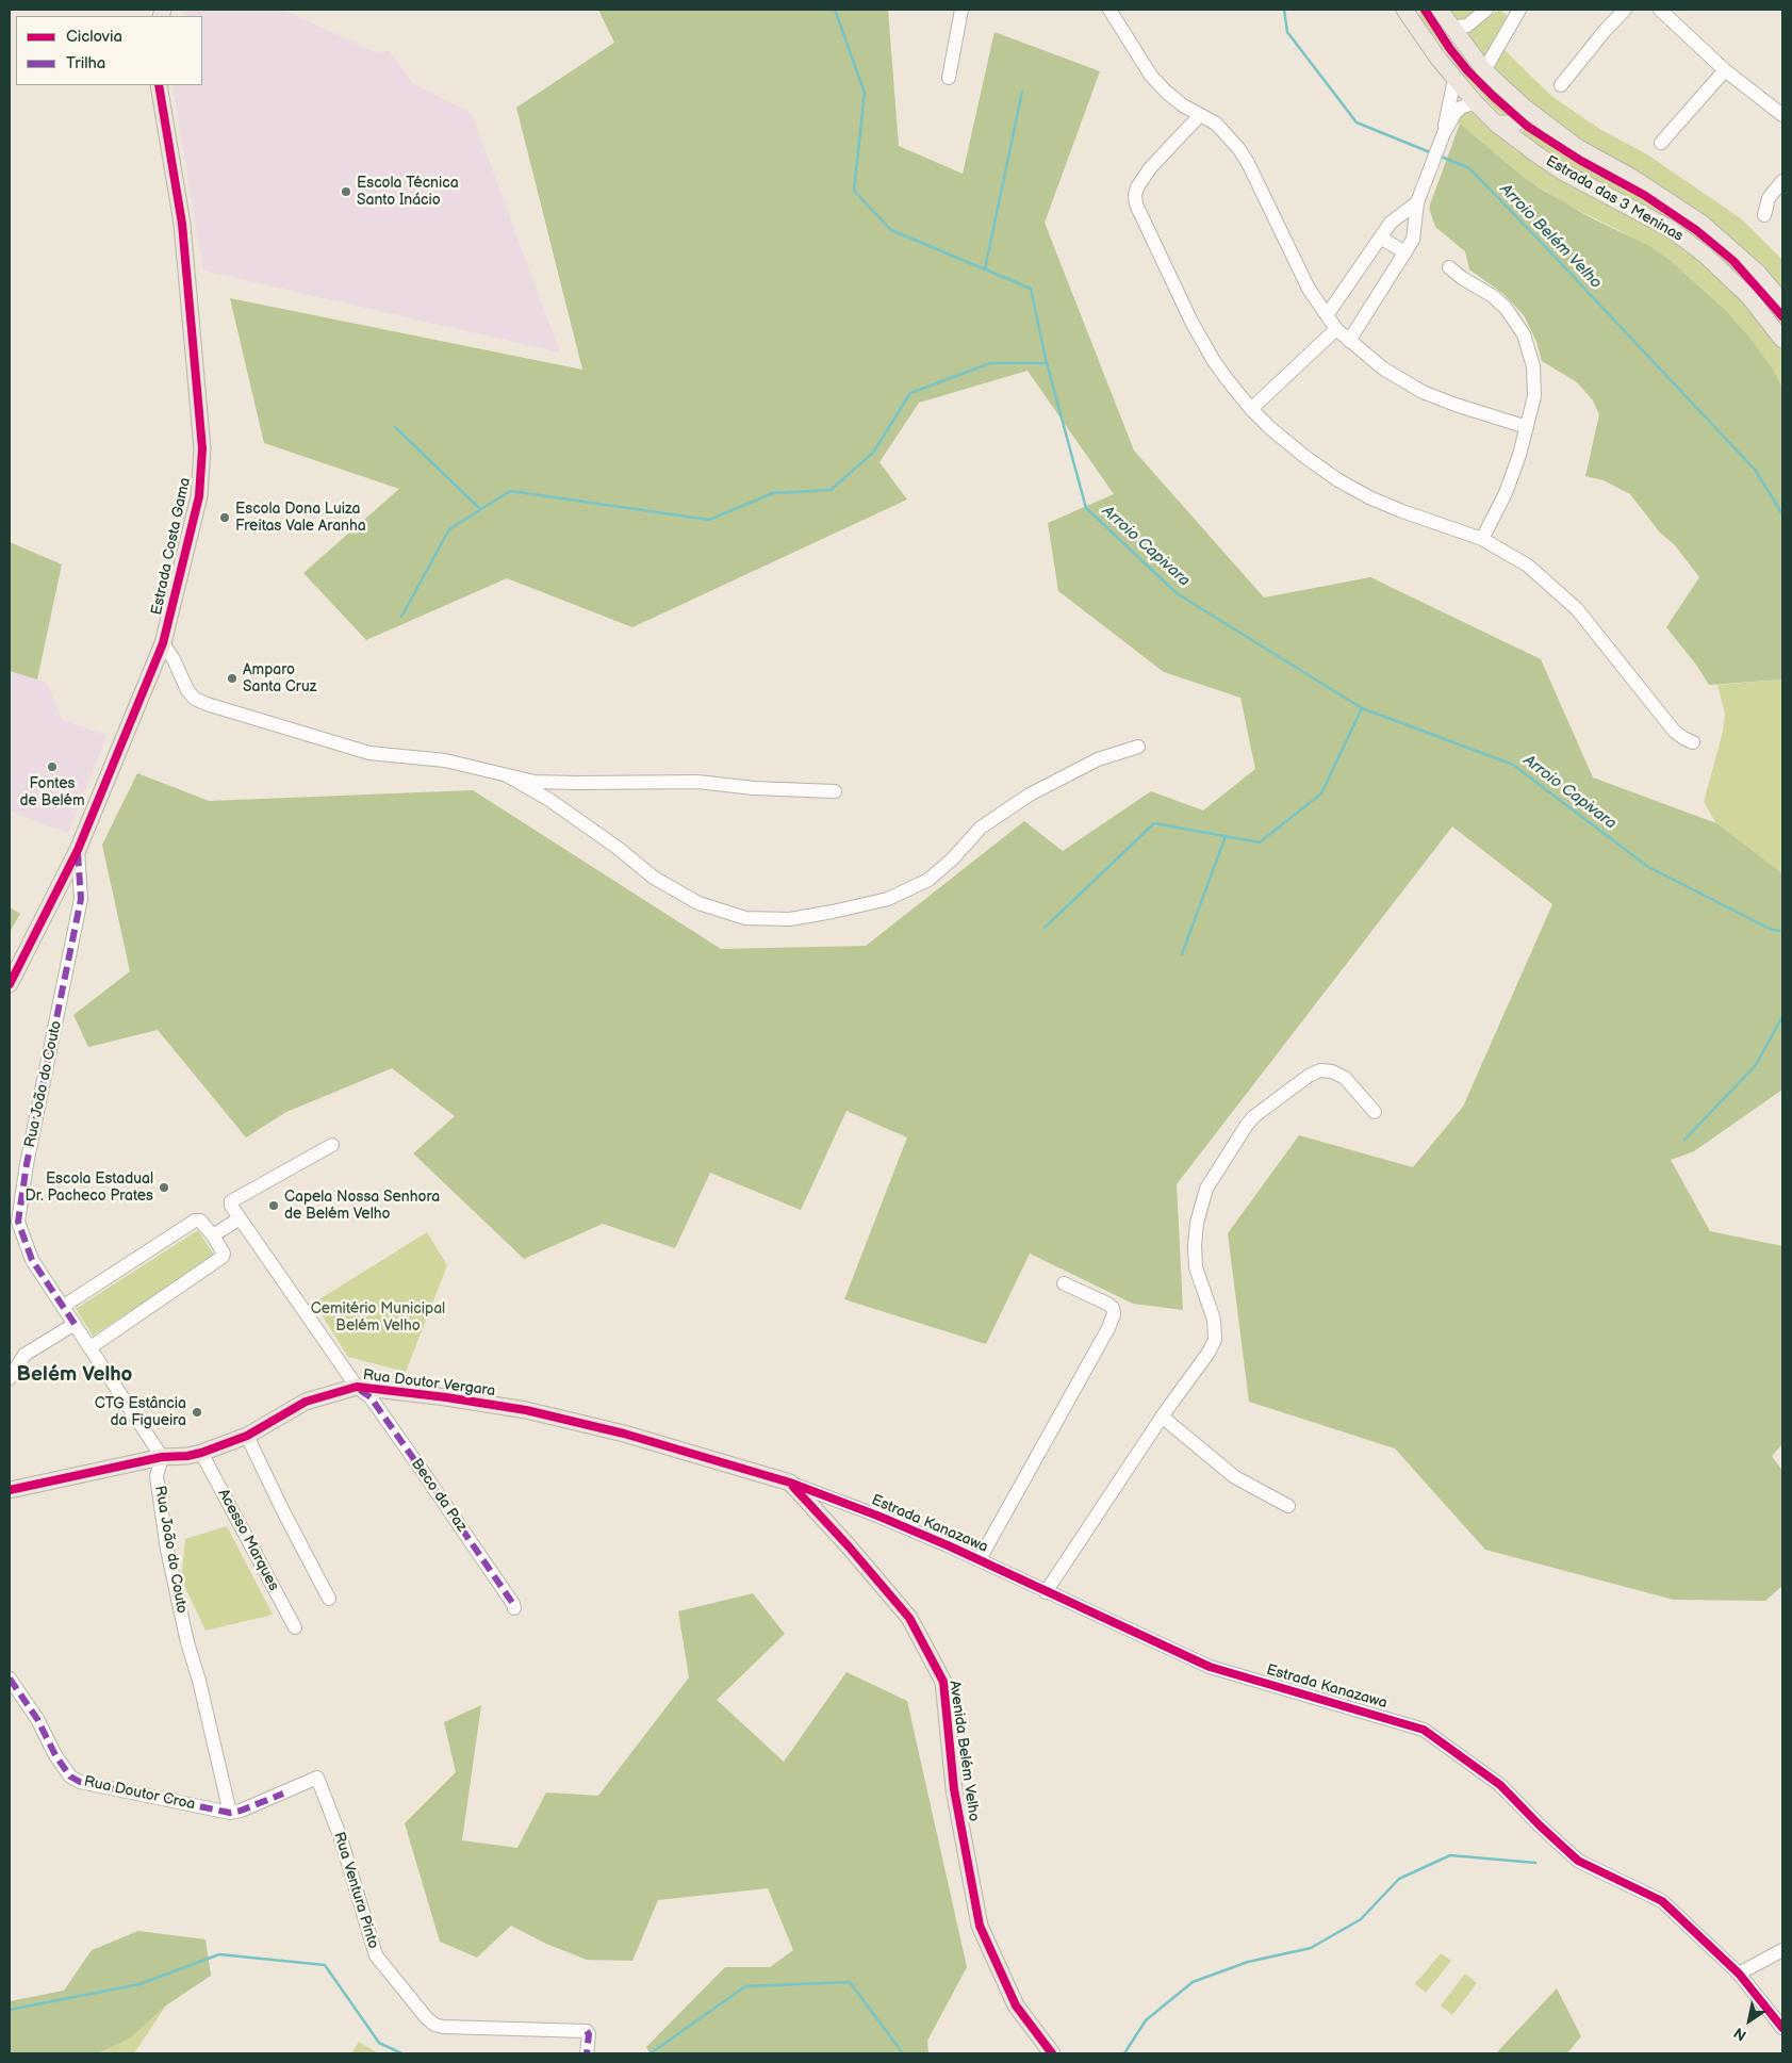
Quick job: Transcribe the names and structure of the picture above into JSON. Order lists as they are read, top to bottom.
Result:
{
  "streets": {
    "main road": [
      "Estrada das 3 Meninas",
      "Estrada Costa Gama",
      "Rua Doutor Vergara",
      "Avenida Belém Velho"
    ],
    "street": [
      "Rua João do Couto",
      "Beco da Paz",
      "Estrada Kanazawa",
      "Acesso Marques",
      "Rua Doutor Croa",
      "Rua Ventura Pinto"
    ]
  },
  "crossings": [
    ["Estrada Costa Gama", "Rua João do Couto"],
    ["Rua João do Couto", "Rua Doutor Vergara"],
    ["Rua João do Couto", "Rua Doutor Croa"],
    ["Rua Doutor Vergara", "Beco da Paz"],
    ["Rua Doutor Vergara", "Estrada Kanazawa"],
    ["Rua Doutor Vergara", "Acesso Marques"],
    ["Rua Doutor Vergara", "Avenida Belém Velho"],
    ["Estrada Kanazawa", "Avenida Belém Velho"],
    ["Rua Doutor Croa", "Rua Ventura Pinto"]
  ],
  "districts": ["Belém Velho"],
  "water": ["Arroio Belém Velho", "Arroio Capivara"],
  "parks": ["Cemitério Municipal Belém Velho"],
  "places": [
    "Escola Técnica Santo Inácio",
    "Escola Dona Luiza Freitas Vale Aranha",
    "Amparo Santa Cruz",
    "Fontes de Belém",
    "Escola Estadual Dr. Pacheco Prates",
    "Capela Nossa Senhora de Belém Velho",
    "CTG Estância da Figueira"
  ],
  "legend": ["Ciclovia", "Trilha"],
  "north": "bottom left"
}
